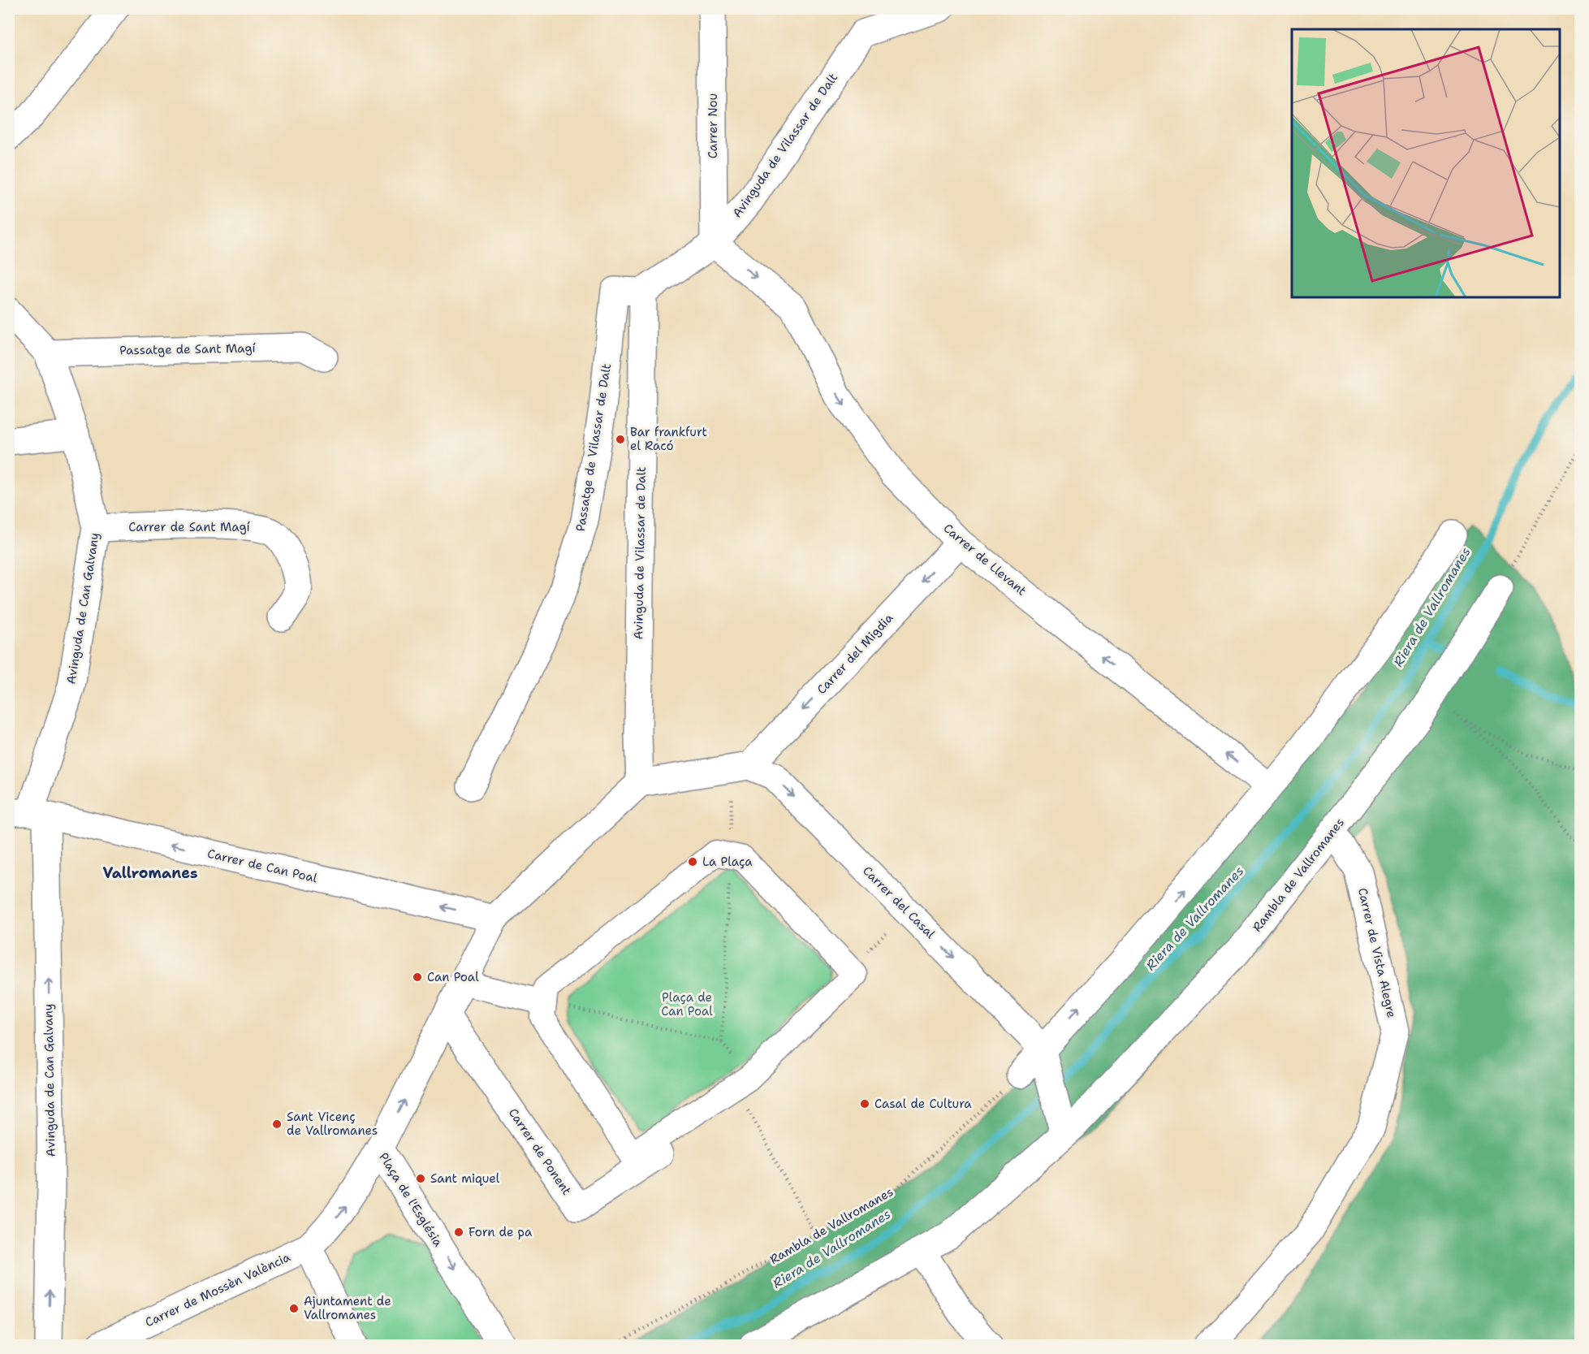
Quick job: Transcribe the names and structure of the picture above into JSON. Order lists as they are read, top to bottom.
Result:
{
  "streets": {
    "street": [
      "Carrer Nou",
      "Avinguda de Vilassar de Dalt",
      "Passatge de Sant Magí",
      "Passatge de Vilassar de Dalt",
      "Carrer de Sant Magí",
      "Carrer de Llevant",
      "Avinguda de Can Galvany",
      "Carrer del Migdia",
      "Carrer de Can Poal",
      "Rambla de Vallromanes",
      "Carrer del Casal",
      "Carrer de Vista Alegre",
      "Carrer de Ponent",
      "Plaça de l'Església",
      "Carrer de Mossèn València"
    ]
  },
  "crossings": [
    ["Carrer Nou", "Avinguda de Vilassar de Dalt"],
    ["Carrer Nou", "Carrer de Llevant"],
    ["Avinguda de Vilassar de Dalt", "Passatge de Vilassar de Dalt"],
    ["Avinguda de Vilassar de Dalt", "Carrer de Llevant"],
    ["Passatge de Sant Magí", "Avinguda de Can Galvany"],
    ["Carrer de Sant Magí", "Avinguda de Can Galvany"],
    ["Carrer de Llevant", "Carrer del Migdia"],
    ["Avinguda de Can Galvany", "Carrer de Can Poal"],
    ["Carrer del Migdia", "Carrer del Casal"],
    ["Rambla de Vallromanes", "Carrer de Vista Alegre"],
    ["Plaça de l'Església", "Carrer de Mossèn València"]
  ],
  "one_way": [
    "Avinguda de Can Galvany",
    "Carrer del Migdia",
    "Carrer de Can Poal",
    "Carrer del Casal"
  ],
  "districts": ["Vallromanes"],
  "water": ["Riera de Vallromanes"],
  "parks": ["Plaça de Can Poal"],
  "places": [
    "Bar frankfurt el Racó",
    "La Plaça",
    "Can Poal",
    "Casal de Cultura",
    "Sant Vicenç de Vallromanes",
    "Sant miquel",
    "Forn de pa",
    "Ajuntament de Vallromanes"
  ]
}
